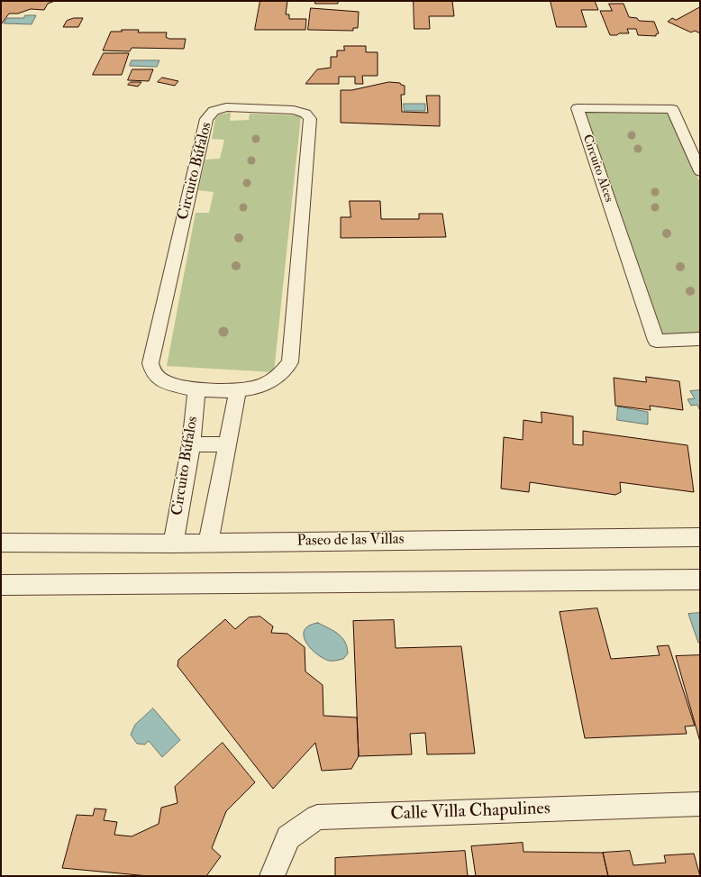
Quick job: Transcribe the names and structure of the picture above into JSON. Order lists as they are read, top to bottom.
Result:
{
  "streets": {
    "street": [
      "Circuito Alces",
      "Circuito Búfalos",
      "Paseo de las Villas",
      "Calle Villa Chapulines"
    ]
  },
  "crossings": [
    ["Circuito Búfalos", "Paseo de las Villas"]
  ]
}
